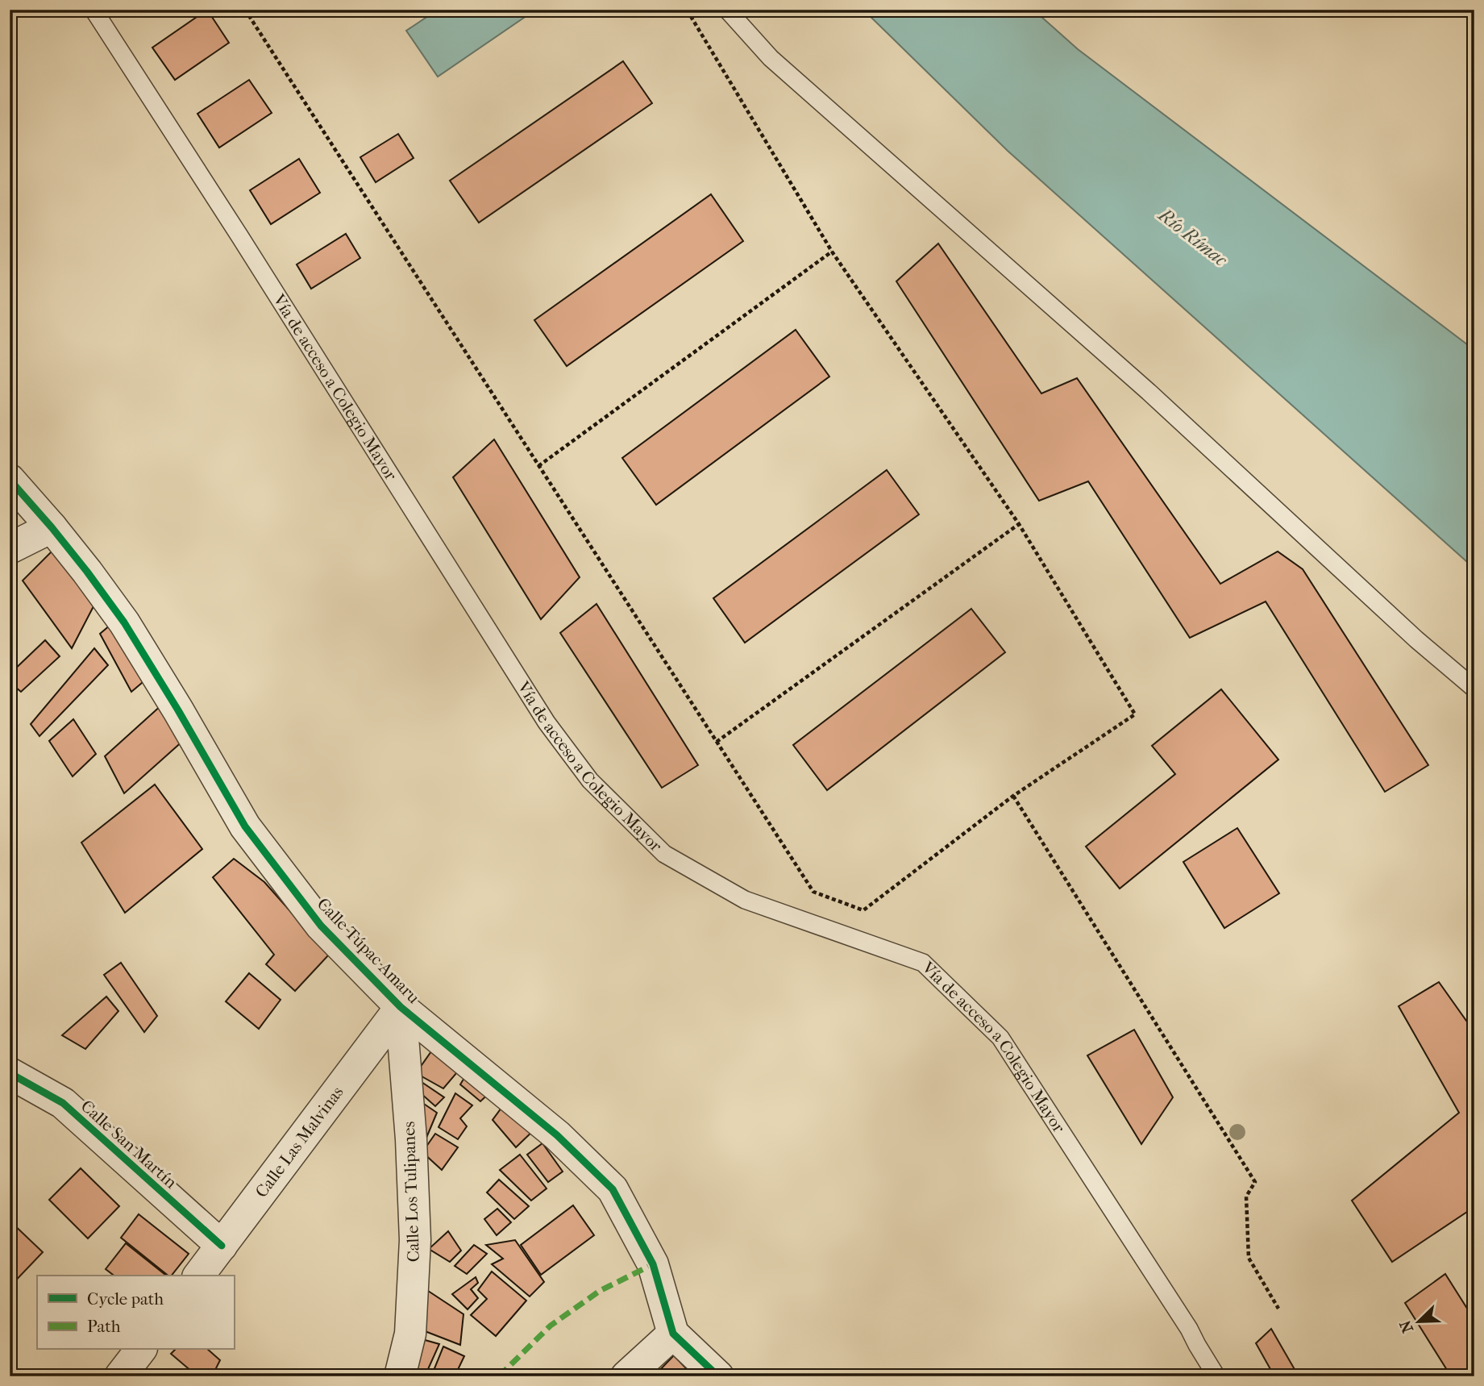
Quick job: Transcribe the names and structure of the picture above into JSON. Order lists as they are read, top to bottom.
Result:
{
  "streets": {
    "street": [
      "Calle Túpac Amaru",
      "Calle Las Malvinas",
      "Calle San Martín",
      "Calle Los Tulipanes"
    ],
    "lane": ["Vía de acceso a Colegio Mayor"]
  },
  "crossings": [
    ["Calle Túpac Amaru", "Calle Las Malvinas"],
    ["Calle Túpac Amaru", "Calle Los Tulipanes"],
    ["Calle Las Malvinas", "Calle San Martín"],
    ["Calle Las Malvinas", "Calle Los Tulipanes"]
  ],
  "water": ["Río Rímac"],
  "legend": ["Cycle path", "Path"],
  "north": "bottom left"
}
